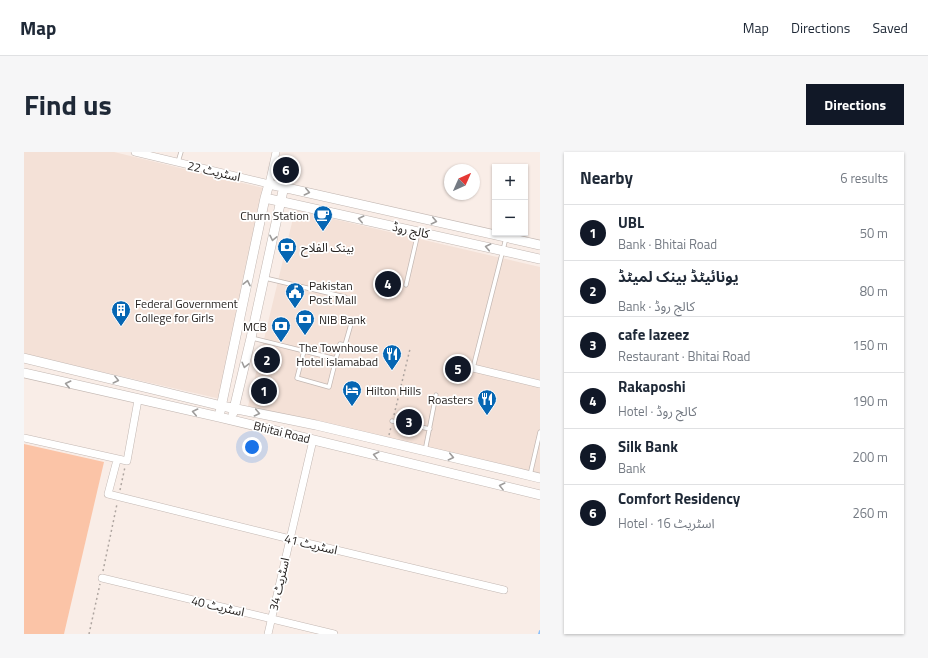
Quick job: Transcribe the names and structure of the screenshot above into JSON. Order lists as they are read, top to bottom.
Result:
{
  "streets": {
    "street": [
      "اسٹریٹ 22",
      "کالج روڈ",
      "Bhitai Road",
      "اسٹریٹ 41",
      "اسٹریٹ 34",
      "اسٹریٹ 40"
    ]
  },
  "crossings": [
    ["اسٹریٹ 22", "کالج روڈ"],
    ["Bhitai Road", "اسٹریٹ 34"],
    ["اسٹریٹ 41", "اسٹریٹ 34"],
    ["اسٹریٹ 34", "اسٹریٹ 40"]
  ],
  "places": {
    "cafe": ["Churn Station"],
    "bank": ["بینک الفلاح", "NIB Bank", "MCB"],
    "public building": ["Pakistan Post Mall"],
    "building": ["Federal Government College for Girls"],
    "restaurant": ["The Townhouse Hotel islamabad", "Roasters"],
    "hotel": ["Hilton Hills"]
  },
  "north": "top right",
  "page": {
    "header": "Map",
    "nav": ["Map", "Directions", "Saved"],
    "title": "Find us",
    "buttons": "Directions",
    "heading": ["Nearby", "6 results"],
    "pins": [
      "6",
      "4",
      "2",
      "5",
      "1",
      "3"
    ],
    "map_buttons": ["+", "−"],
    "list": [
      {
        "mark": "1",
        "name": "UBL",
        "note": "Bank · Bhitai Road",
        "value": "50 m"
      },
      {
        "mark": "2",
        "name": "یونائیٹڈ بینک لمیٹڈ",
        "note": "Bank · کالج روڈ",
        "value": "80 m"
      },
      {
        "mark": "3",
        "name": "cafe lazeez",
        "note": "Restaurant · Bhitai Road",
        "value": "150 m"
      },
      {
        "mark": "4",
        "name": "Rakaposhi",
        "note": "Hotel · کالج روڈ",
        "value": "190 m"
      },
      {
        "mark": "5",
        "name": "Silk Bank",
        "note": "Bank",
        "value": "200 m"
      },
      {
        "mark": "6",
        "name": "Comfort Residency",
        "note": "Hotel · اسٹریٹ 16",
        "value": "260 m"
      }
    ]
  }
}
